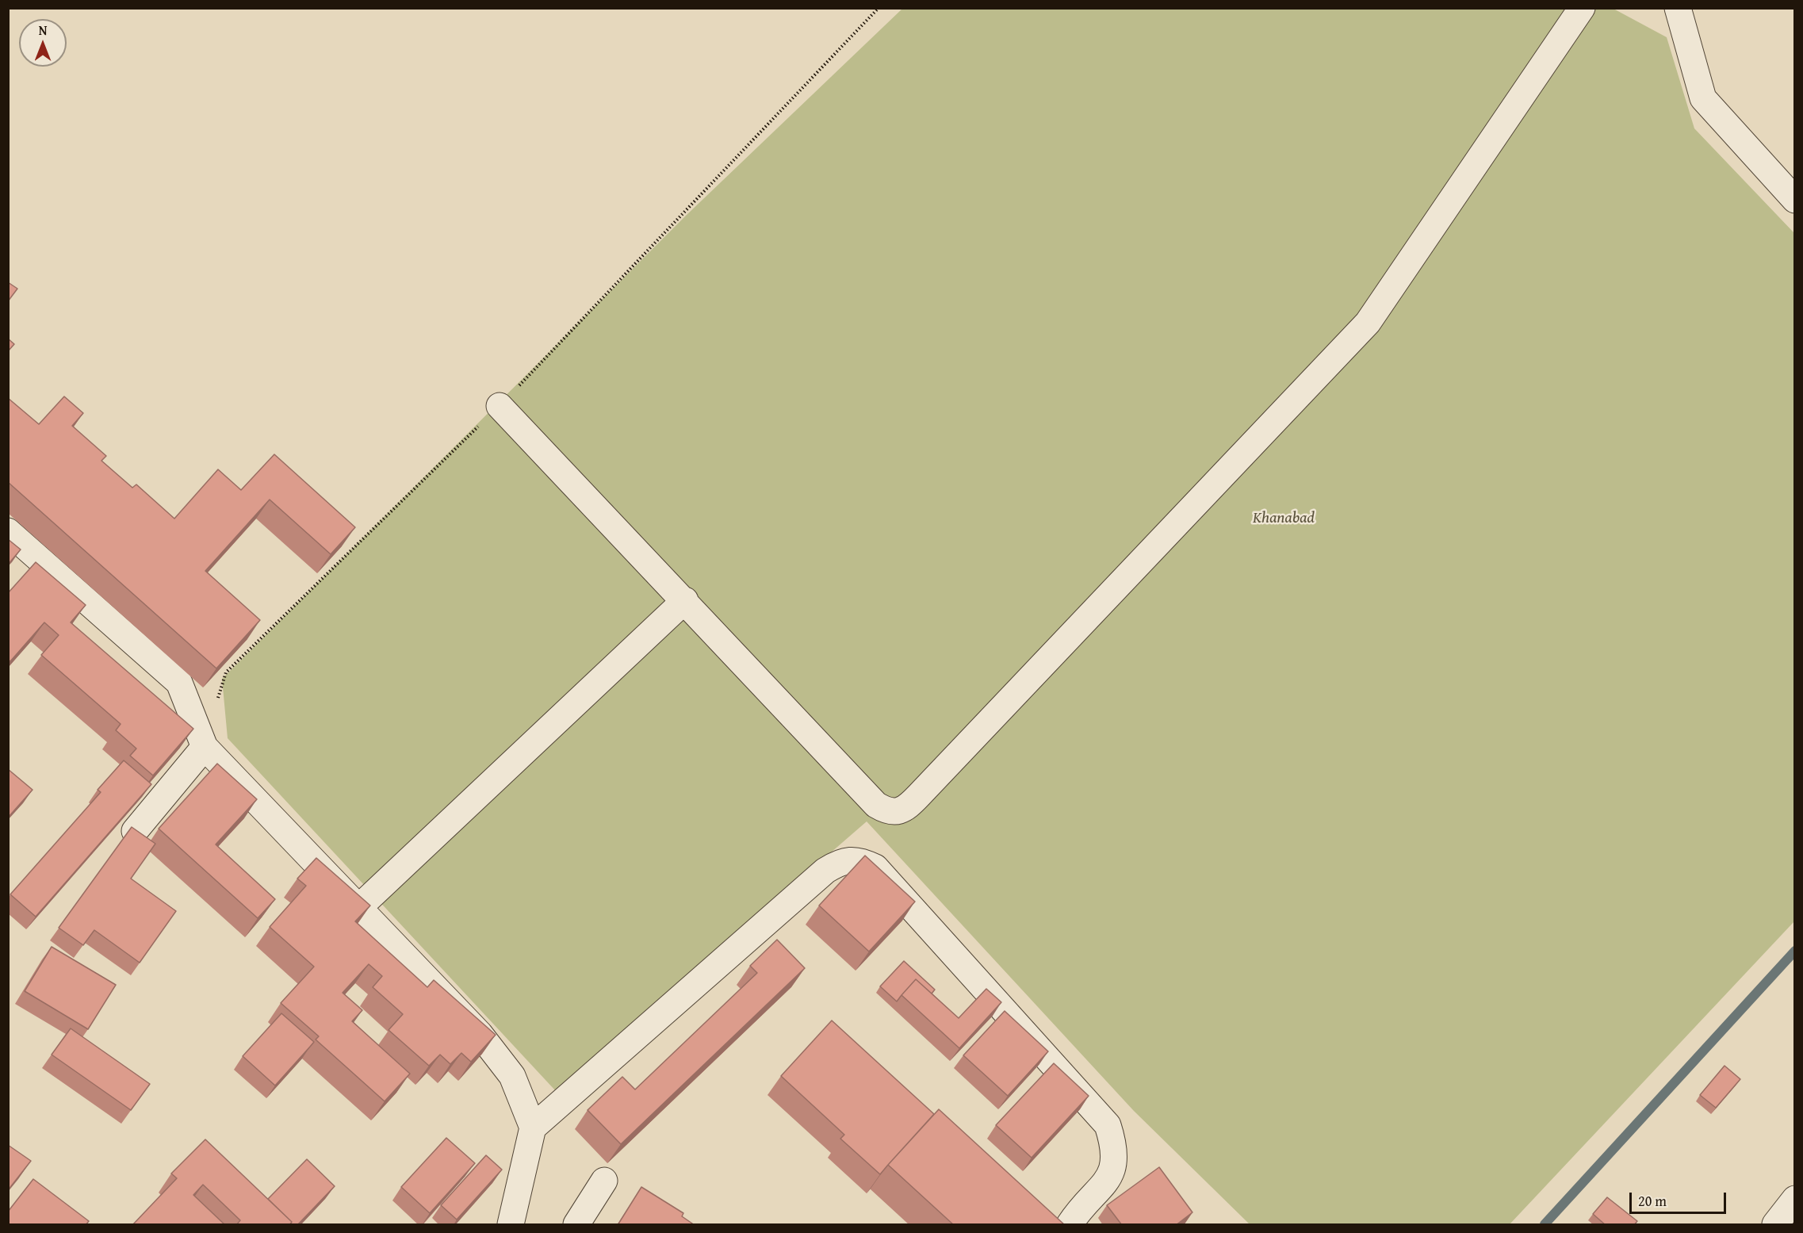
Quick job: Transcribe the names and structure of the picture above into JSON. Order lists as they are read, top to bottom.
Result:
{
  "parks": ["Khanabad"],
  "scale_bar": "20 m",
  "north": "top"
}
